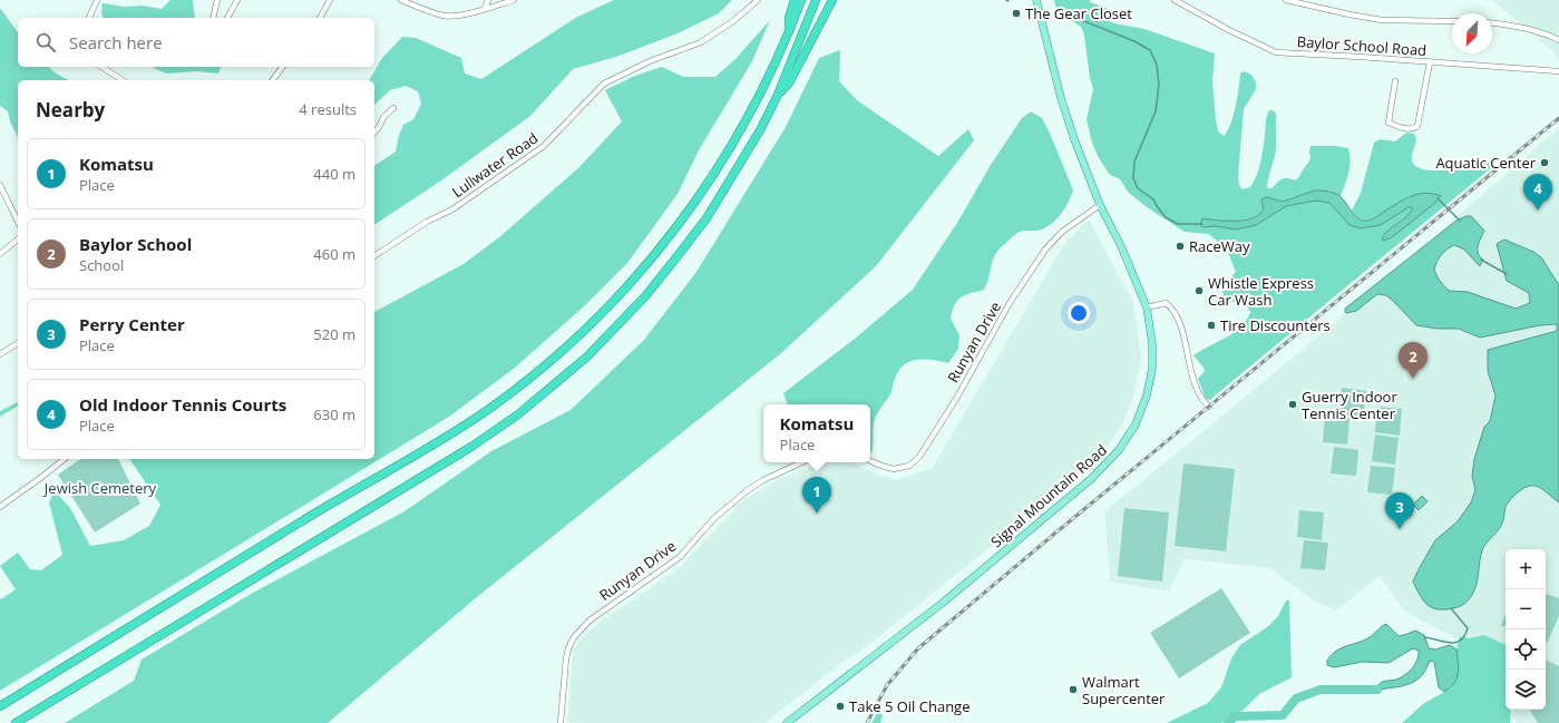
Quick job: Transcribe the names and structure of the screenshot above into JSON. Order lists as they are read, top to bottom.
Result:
{
  "streets": {
    "main road": ["Signal Mountain Road"],
    "street": ["Baylor School Road", "Lullwater Road", "Runyan Drive"]
  },
  "crossings": [
    ["Runyan Drive", "Signal Mountain Road"]
  ],
  "parks": ["Jewish Cemetery"],
  "places": [
    "The Gear Closet",
    "Aquatic Center",
    "RaceWay",
    "Whistle Express Car Wash",
    "Tire Discounters",
    "Guerry Indoor Tennis Center",
    "Walmart Supercenter",
    "Take 5 Oil Change"
  ],
  "north": "bottom left",
  "page": {
    "search": "Search here",
    "heading": ["Nearby", "4 results"],
    "list": [
      {
        "mark": "1",
        "name": "Komatsu",
        "note": "Place",
        "value": "440 m"
      },
      {
        "mark": "2",
        "name": "Baylor School",
        "note": "School",
        "value": "460 m"
      },
      {
        "mark": "3",
        "name": "Perry Center",
        "note": "Place",
        "value": "520 m"
      },
      {
        "mark": "4",
        "name": "Old Indoor Tennis Courts",
        "note": "Place",
        "value": "630 m"
      }
    ],
    "pins": [
      "4",
      "2",
      "1",
      "3"
    ],
    "popup": ["Komatsu", "Place"],
    "map_buttons": ["+", "−"]
  }
}
